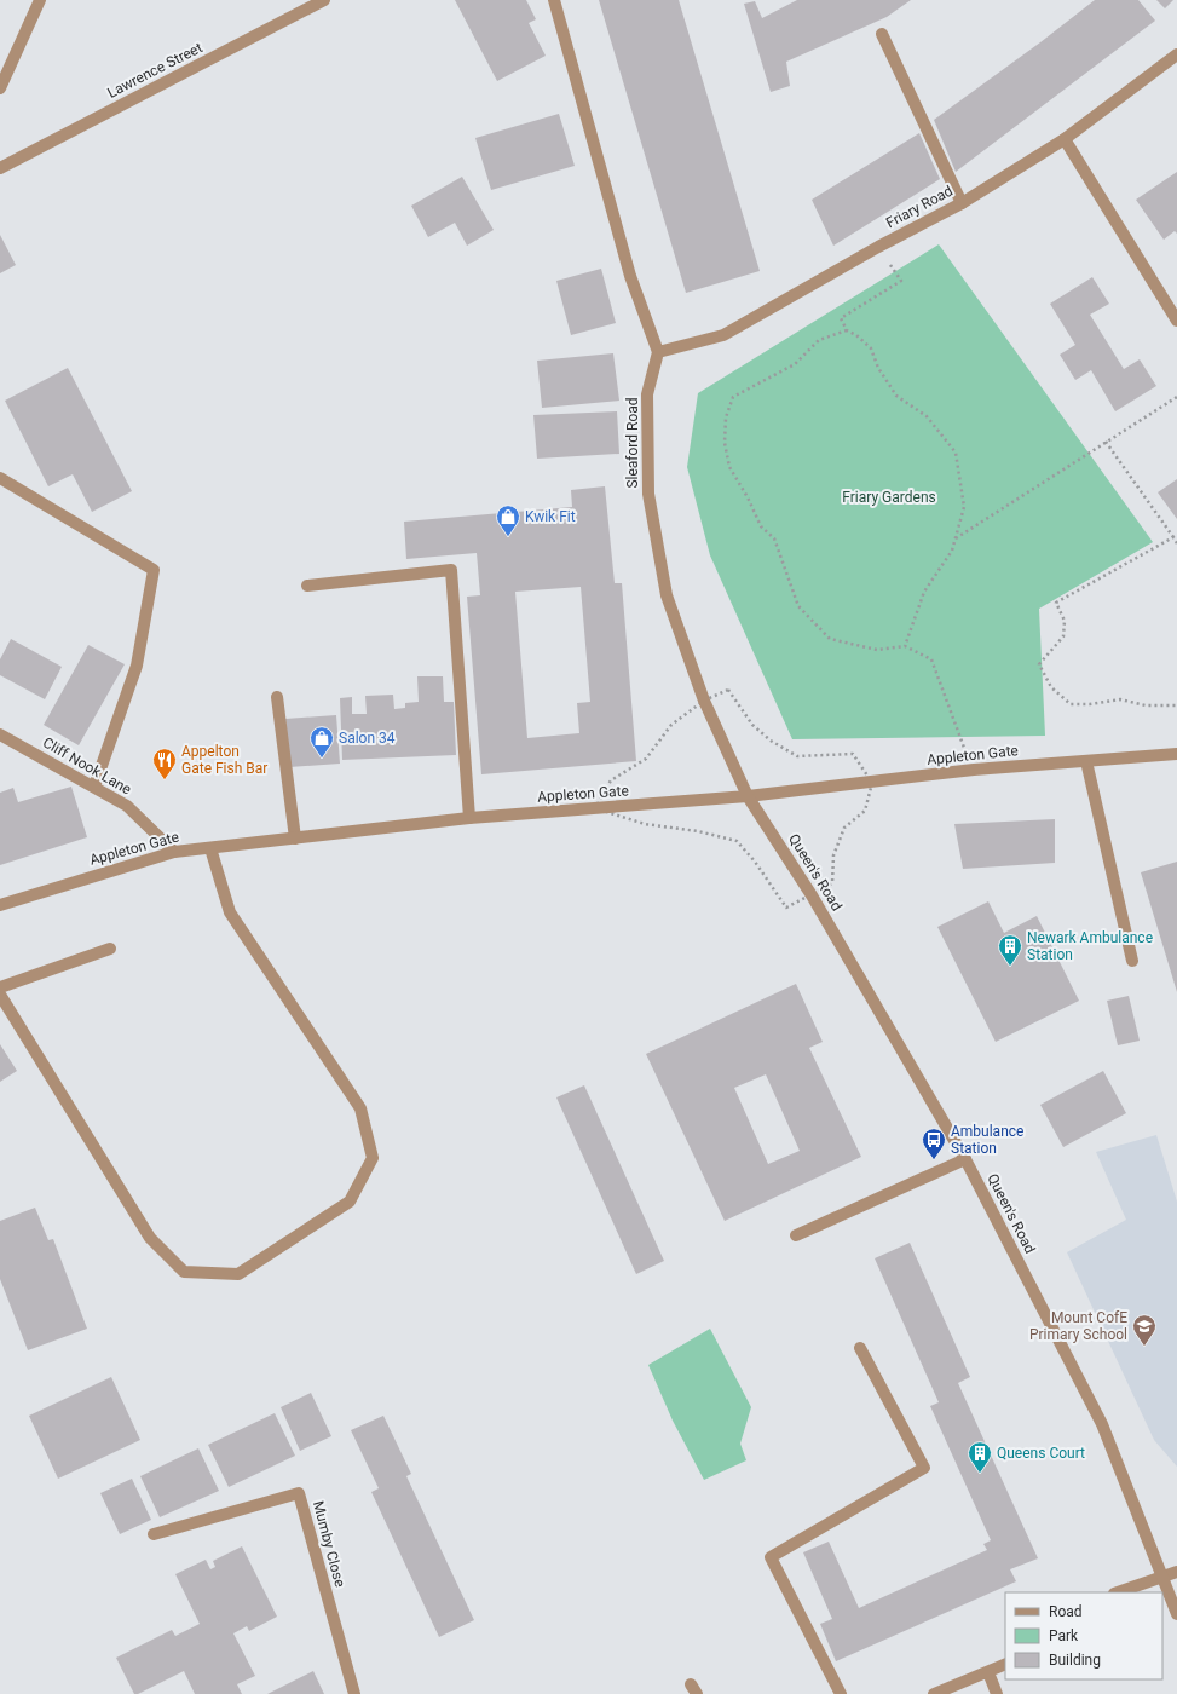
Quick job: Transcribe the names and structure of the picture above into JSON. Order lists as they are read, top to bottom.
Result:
{
  "streets": {
    "street": [
      "Lawrence Street",
      "Friary Road",
      "Sleaford Road",
      "Appleton Gate",
      "Cliff Nook Lane",
      "Queen's Road",
      "Mumby Close"
    ]
  },
  "crossings": [
    ["Friary Road", "Sleaford Road"],
    ["Sleaford Road", "Appleton Gate"],
    ["Sleaford Road", "Queen's Road"],
    ["Appleton Gate", "Cliff Nook Lane"],
    ["Appleton Gate", "Queen's Road"]
  ],
  "parks": ["Friary Gardens"],
  "places": {
    "shop": ["Kwik Fit", "Salon 34"],
    "restaurant": ["Appelton Gate Fish Bar"],
    "building": ["Newark Ambulance Station", "Queens Court"],
    "bus stop": ["Ambulance Station"],
    "school or university": ["Mount CofE Primary School"]
  },
  "legend": ["Road", "Park", "Building"]
}
